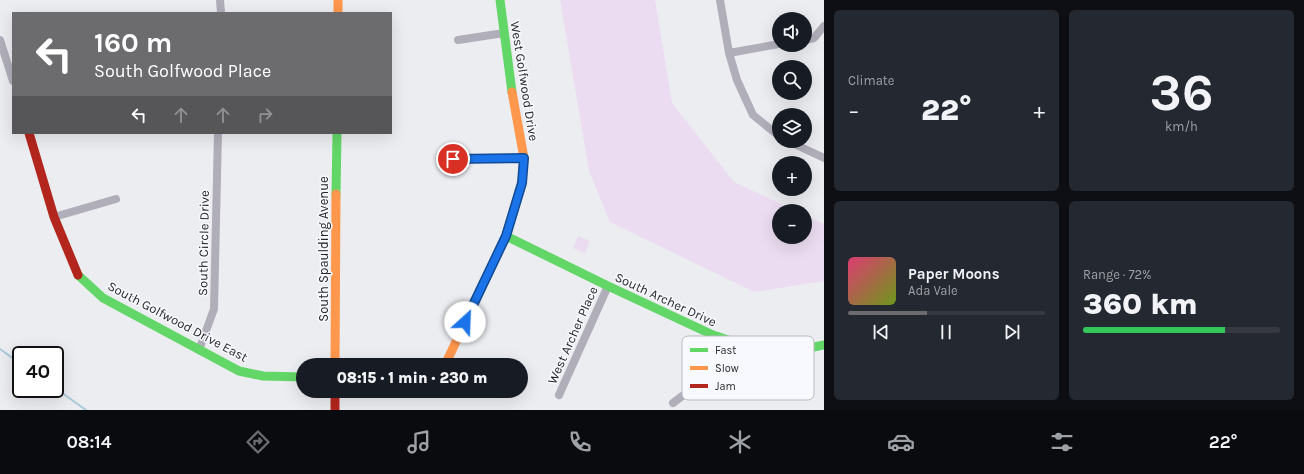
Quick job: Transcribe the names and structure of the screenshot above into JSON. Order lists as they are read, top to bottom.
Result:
{
  "streets": {
    "street": [
      "West Golfwood Drive",
      "South Circle Drive",
      "South Spaulding Avenue",
      "South Archer Drive",
      "South Golfwood Drive East",
      "West Archer Place"
    ]
  },
  "crossings": [
    ["West Golfwood Drive", "South Archer Drive"],
    ["South Circle Drive", "South Golfwood Drive East"],
    ["South Archer Drive", "West Archer Place"]
  ],
  "legend": ["Fast", "Slow", "Jam"],
  "page": {
    "tile": [
      "Climate",
      ["36", "km/h"],
      ["Range · 72%", "360 km"]
    ],
    "map_buttons": ["+", "−"],
    "turn": ["160 m", "South Golfwood Place"],
    "heat": ["−", "22°", "+"],
    "song": ["Paper Moons", "Ada Vale"],
    "limit": "40",
    "trip": "08:15 · 1 min · 230 m",
    "tabs": ["08:14", "22°"]
  }
}
